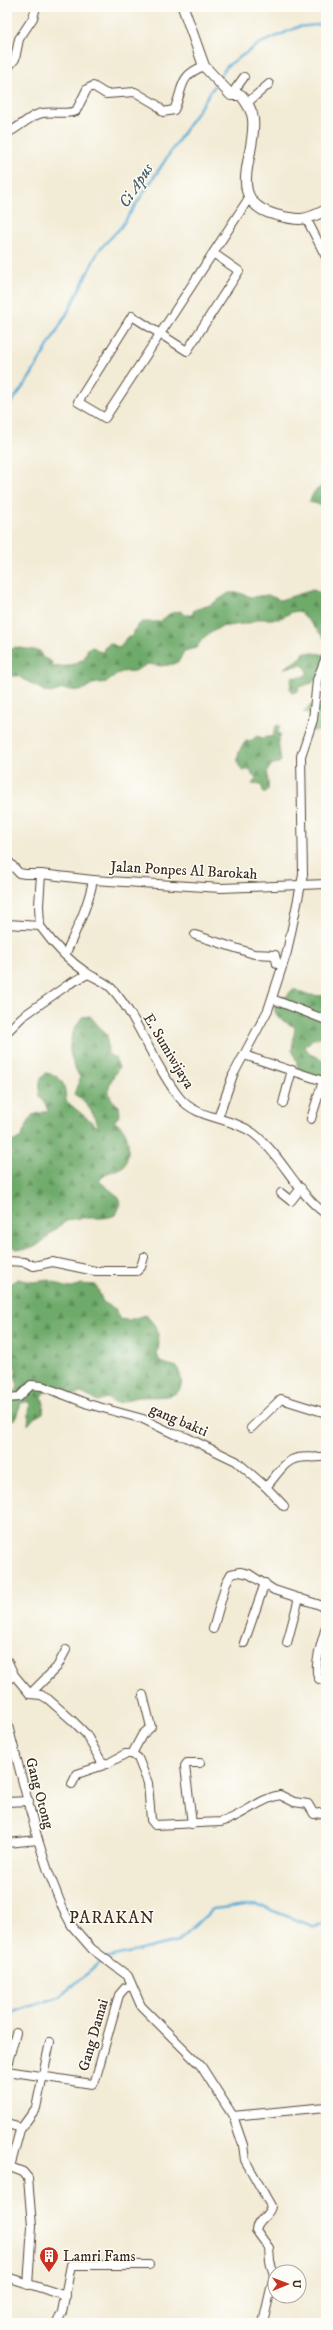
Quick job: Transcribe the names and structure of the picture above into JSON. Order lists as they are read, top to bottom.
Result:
{
  "streets": {
    "street": [
      "Jalan Ponpes Al Barokah",
      "E. Sumiwijaya",
      "gang bakti",
      "Gang Otong",
      "Gang Damai"
    ]
  },
  "districts": ["PARAKAN"],
  "water": ["Ci Apus"],
  "places": {
    "building": ["Lamri Fams"]
  },
  "north": "right"
}
